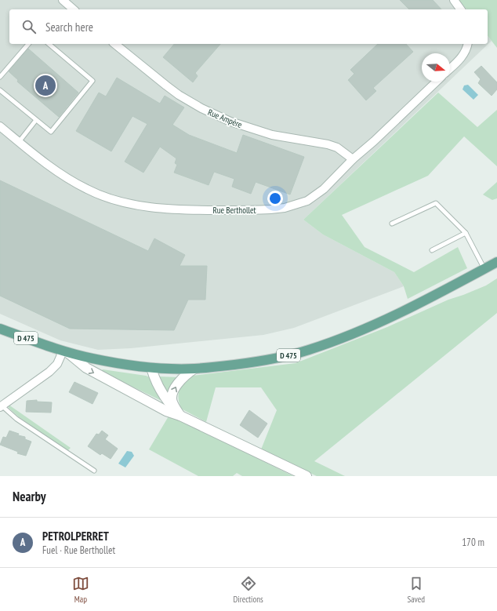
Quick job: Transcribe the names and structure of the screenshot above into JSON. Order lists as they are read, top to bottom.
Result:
{
  "streets": {
    "main road": ["D 475"],
    "street": ["Rue Ampère", "Rue Berthollet"]
  },
  "crossings": [
    ["Rue Ampère", "Rue Berthollet"]
  ],
  "north": "right",
  "page": {
    "search": "Search here",
    "pins": "A",
    "heading": "Nearby",
    "list": [
      {
        "mark": "A",
        "name": "PETROLPERRET",
        "note": "Fuel · Rue Berthollet",
        "value": "170 m"
      }
    ],
    "nav": ["Map", "Directions", "Saved"]
  }
}
